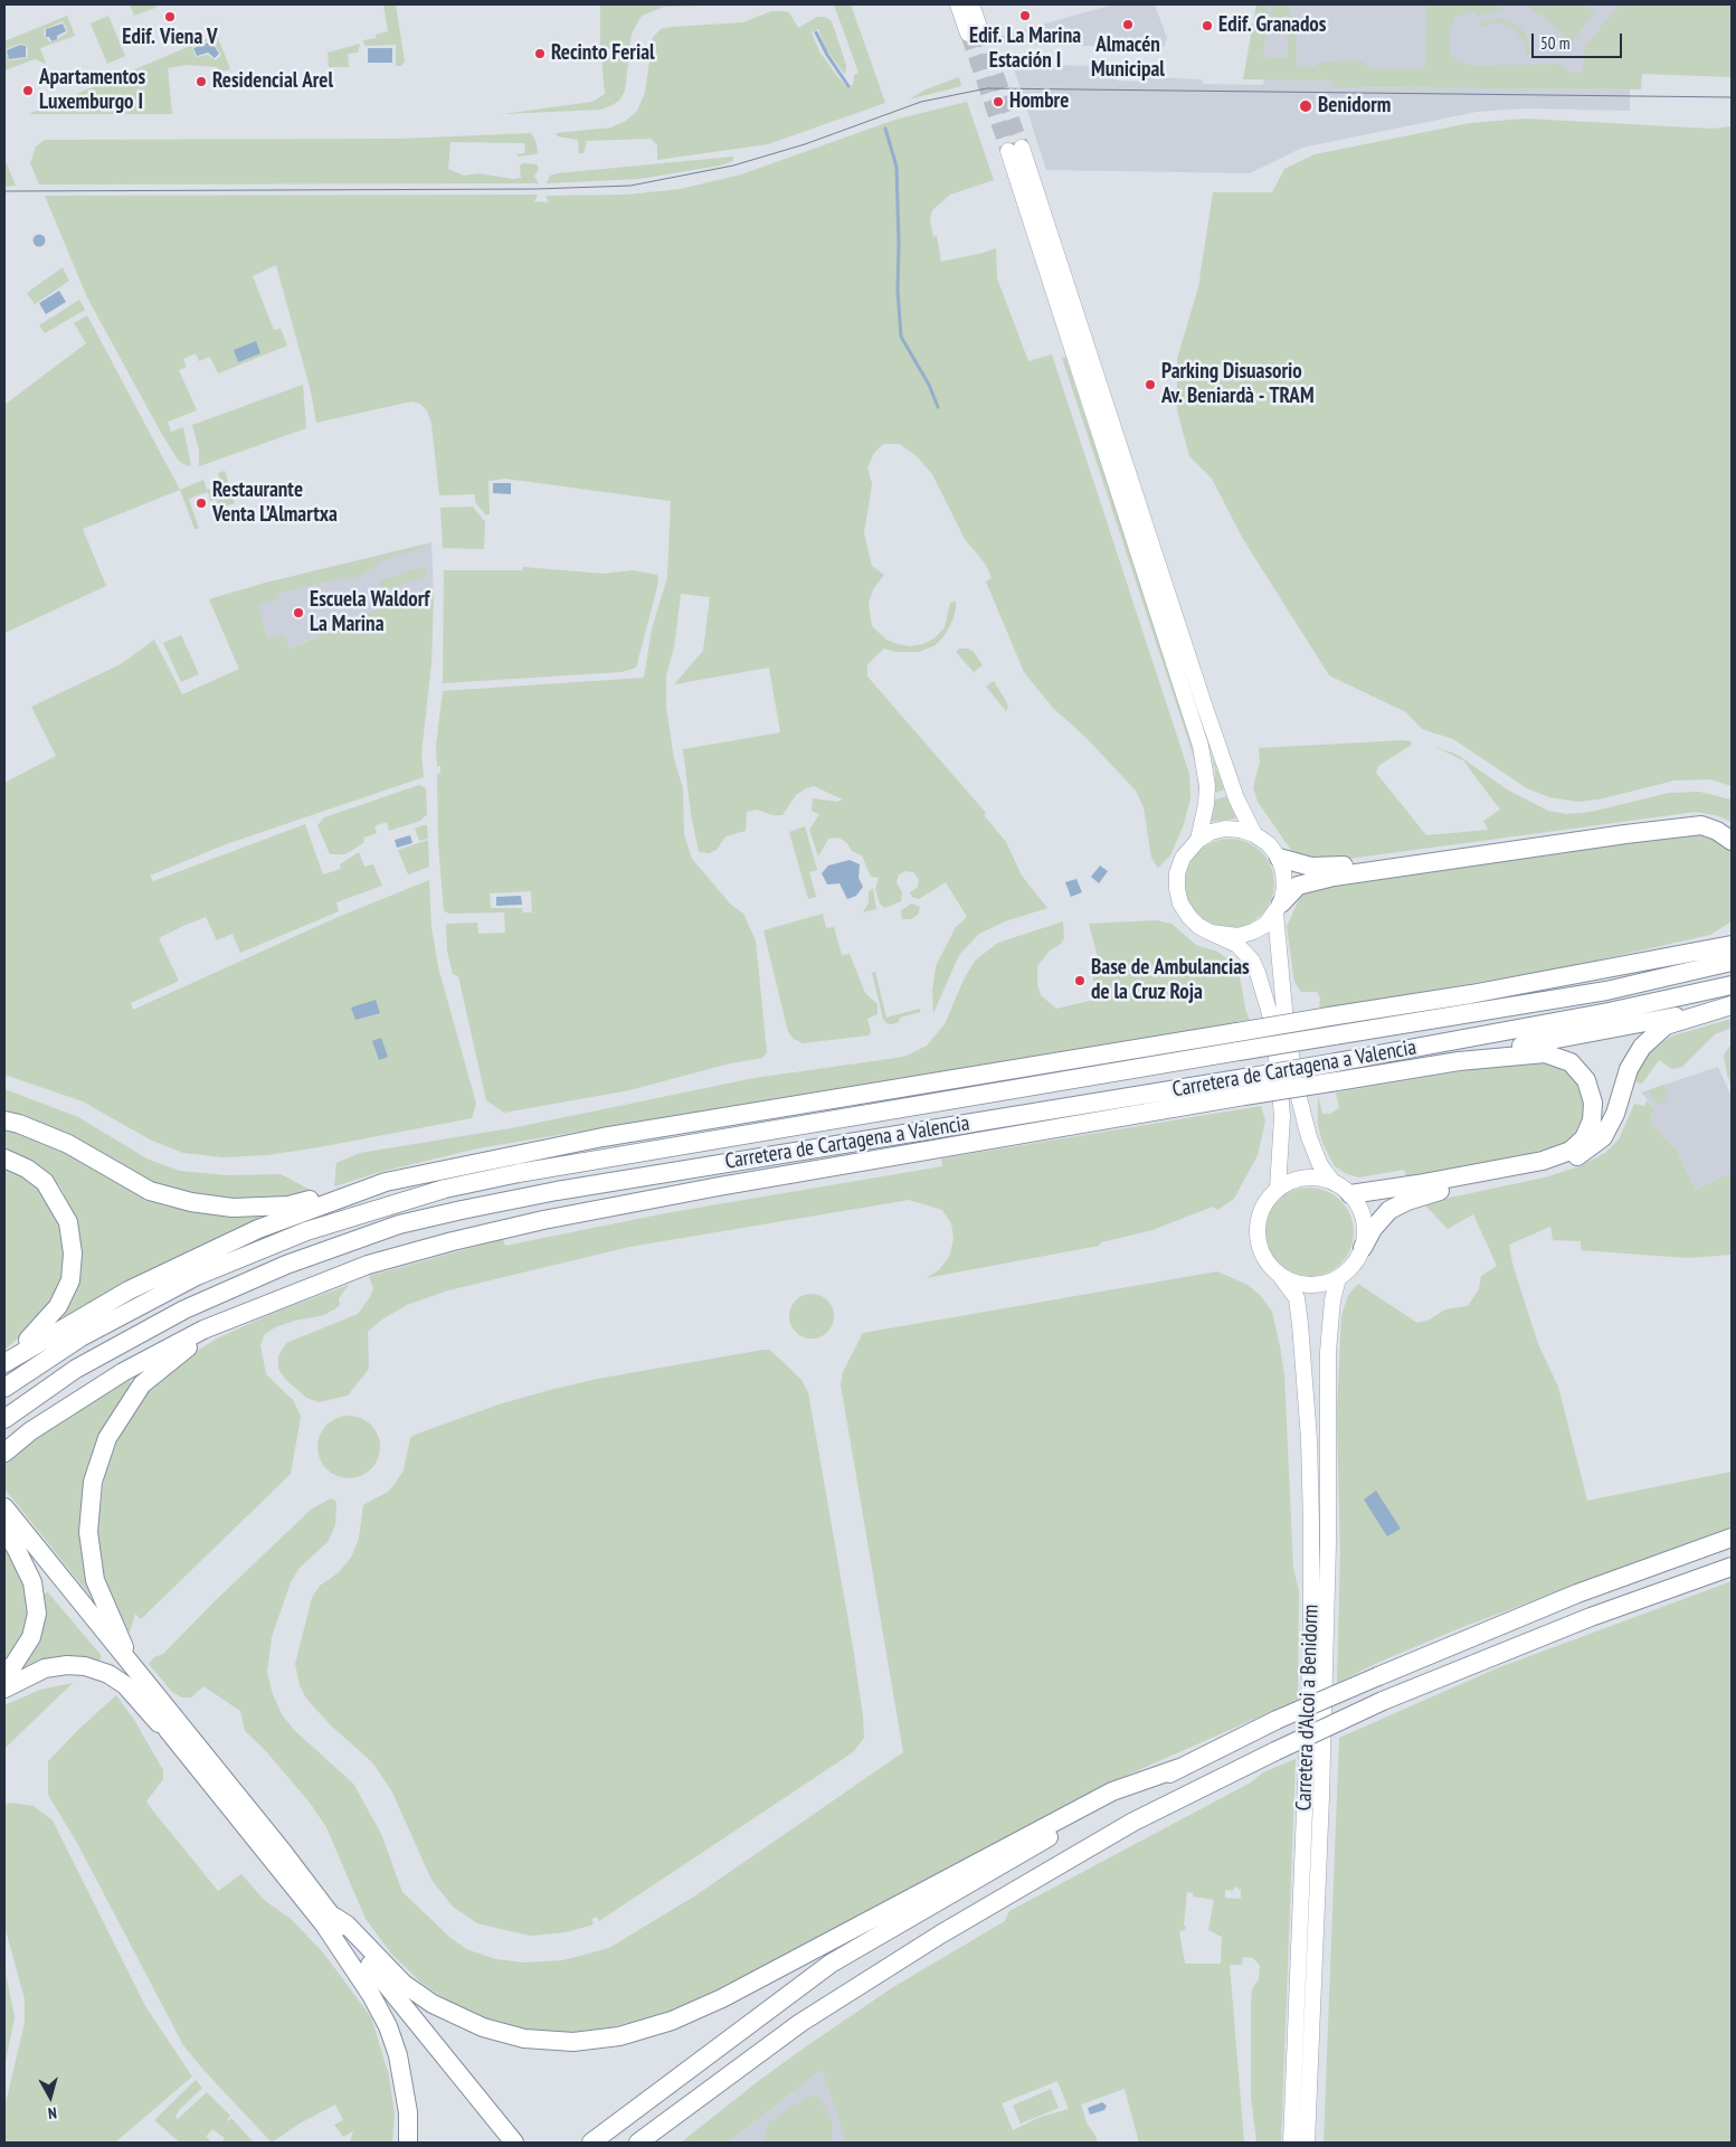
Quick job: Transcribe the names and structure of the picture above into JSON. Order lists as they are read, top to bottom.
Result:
{
  "streets": {
    "highway": ["Carretera de Cartagena a Valencia"],
    "main road": ["Carretera d'Alcoi a Benidorm"]
  },
  "places": [
    "Edif. La Marina Estación I",
    "Edif. Viena V",
    "Almacén Municipal",
    "Edif. Granados",
    "Recinto Ferial",
    "Residencial Arel",
    "Apartamentos Luxemburgo I",
    "Hombre",
    "Benidorm",
    "Parking Disuasorio Av. Beniardà - TRAM",
    "Restaurante Venta L’Almartxa",
    "Escuela Waldorf La Marina",
    "Base de Ambulancias de la Cruz Roja"
  ],
  "scale_bar": "50 m",
  "north": "bottom"
}
